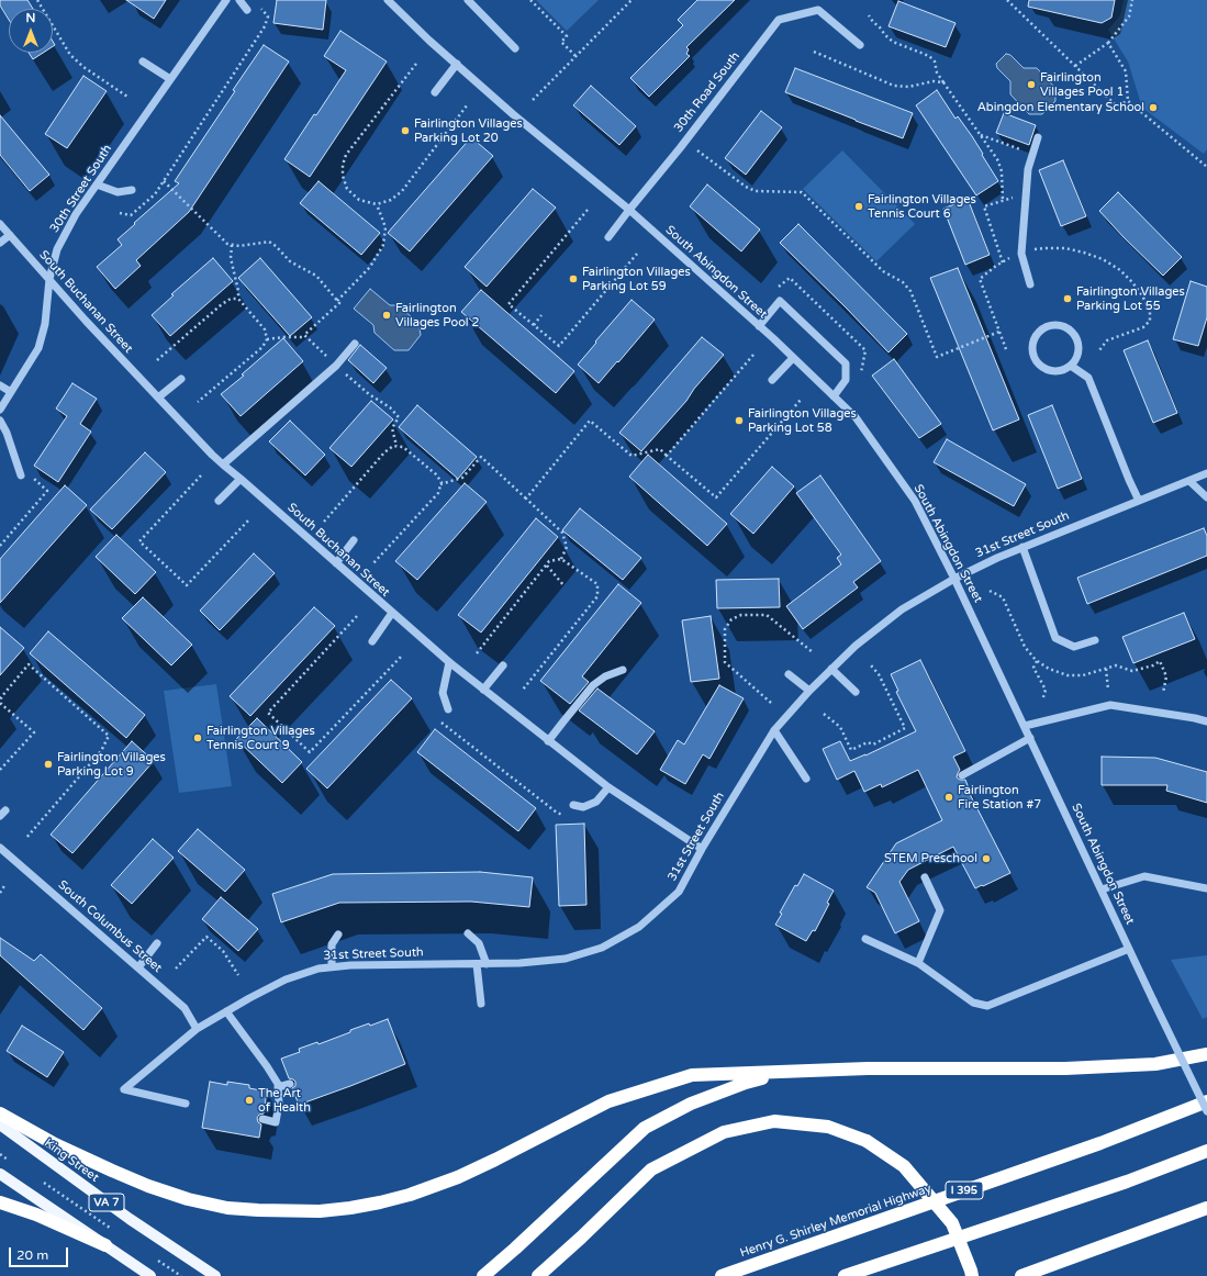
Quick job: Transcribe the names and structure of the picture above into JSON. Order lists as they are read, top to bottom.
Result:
{
  "streets": {
    "highway": ["I 395", "Henry G. Shirley Memorial Highway"],
    "main road": ["King Street", "VA 7"],
    "street": [
      "30th Road South",
      "30th Street South",
      "South Abingdon Street",
      "South Buchanan Street",
      "31st Street South",
      "South Columbus Street"
    ]
  },
  "crossings": [
    ["30th Road South", "South Abingdon Street"],
    ["30th Street South", "South Buchanan Street"],
    ["South Abingdon Street", "31st Street South"],
    ["South Buchanan Street", "31st Street South"],
    ["31st Street South", "South Columbus Street"]
  ],
  "places": [
    "Fairlington Villages Pool 1",
    "Abingdon Elementary School",
    "Fairlington Villages Parking Lot 20",
    "Fairlington Villages Tennis Court 6",
    "Fairlington Villages Parking Lot 59",
    "Fairlington Villages Parking Lot 55",
    "Fairlington Villages Pool 2",
    "Fairlington Villages Parking Lot 58",
    "Fairlington Villages Tennis Court 9",
    "Fairlington Villages Parking Lot 9",
    "Fairlington Fire Station #7",
    "STEM Preschool",
    "The Art of Health"
  ],
  "scale_bar": "20 m",
  "north": "top"
}
